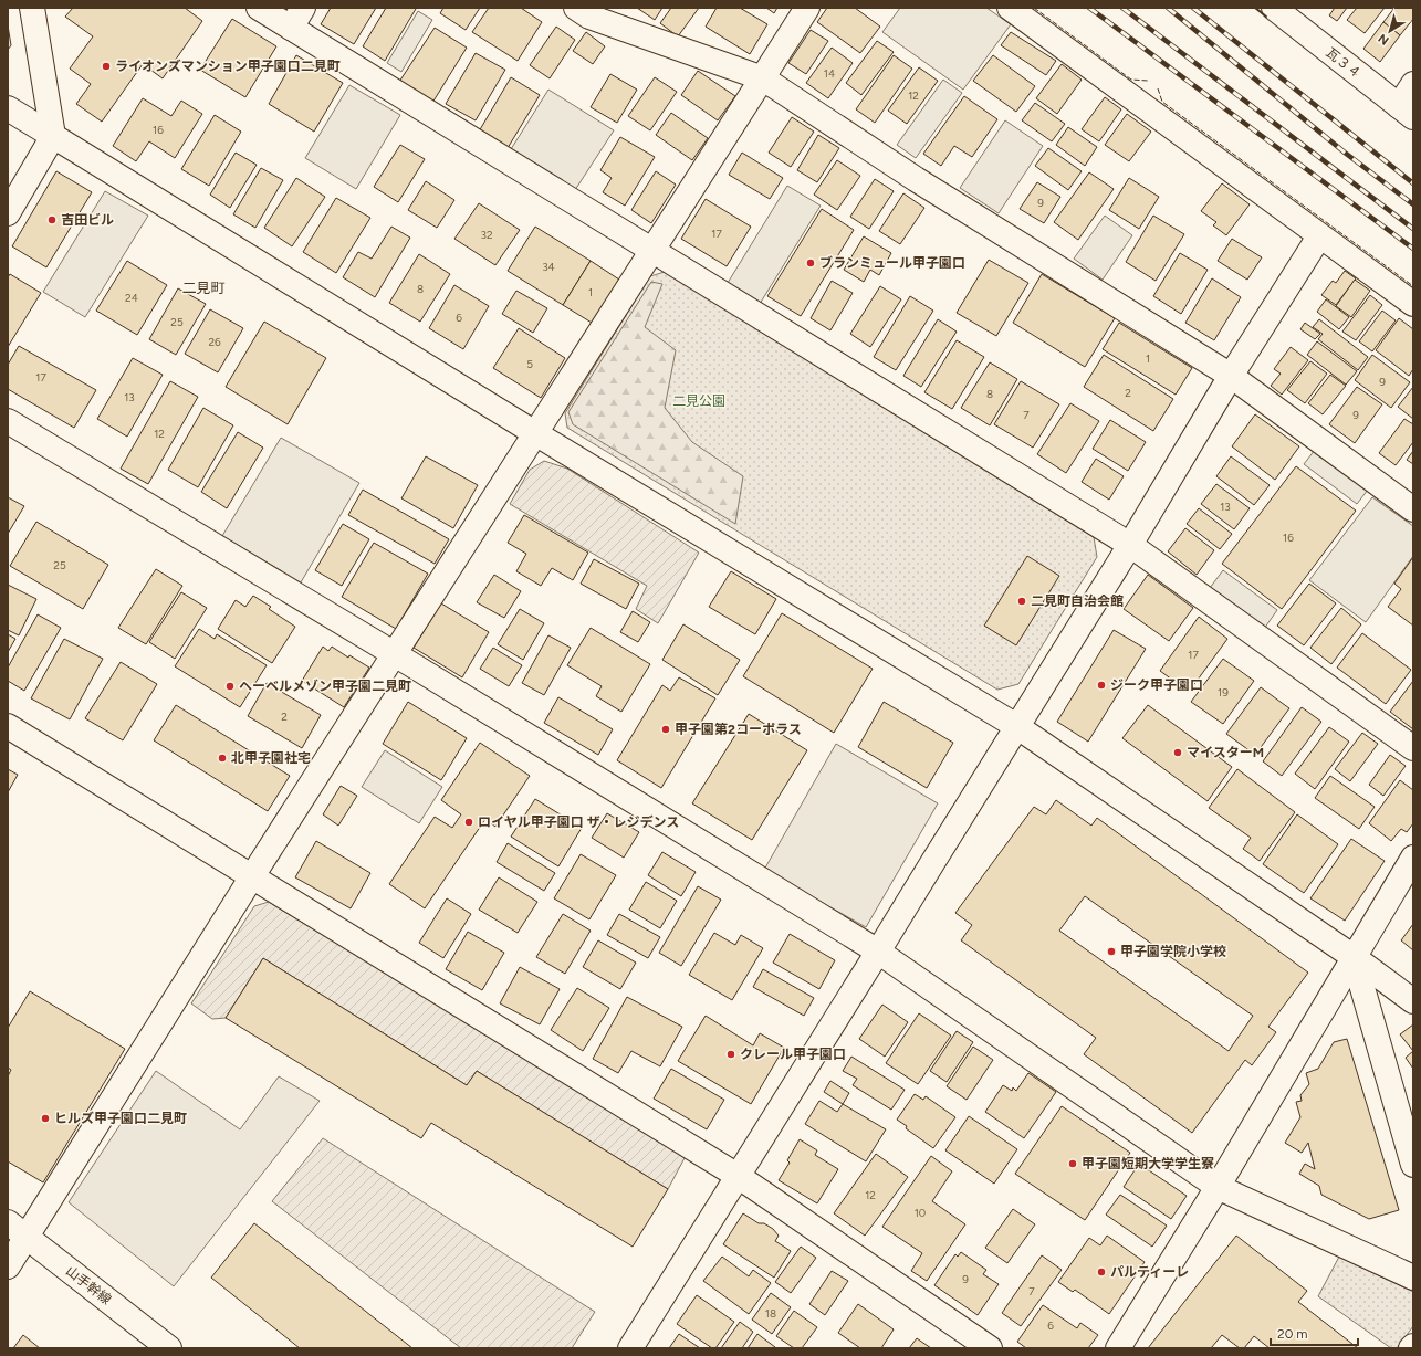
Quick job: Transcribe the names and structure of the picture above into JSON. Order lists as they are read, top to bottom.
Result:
{
  "streets": {
    "street": ["瓦３４", "山手幹線"]
  },
  "districts": ["二見町"],
  "parks": ["二見公園"],
  "places": [
    "ライオンズマンション甲子園口二見町",
    "吉田ビル",
    "ブランミュール甲子園口",
    "二見町自治会館",
    "ジーク甲子園口",
    "ヘーベルメゾン甲子園二見町",
    "甲子園第2コーポラス",
    "マイスターM",
    "北甲子園社宅",
    "ロイヤル甲子園口 ザ・レジデンス",
    "甲子園学院小学校",
    "クレール甲子園口",
    "ヒルズ甲子園口二見町",
    "甲子園短期大学学生寮",
    "パルティーレ"
  ],
  "house_numbers": [
    "14",
    "12",
    "16",
    "9",
    "17",
    "32",
    "34",
    "8",
    "1",
    "24",
    "6",
    "25",
    "26",
    "1",
    "5",
    "17",
    "9",
    "2",
    "8",
    "13",
    "7",
    "9",
    "12",
    "13",
    "16",
    "25",
    "17",
    "19",
    "2",
    "12",
    "10",
    "9",
    "7",
    "18",
    "6"
  ],
  "scale_bar": "20 m",
  "north": "bottom left"
}
